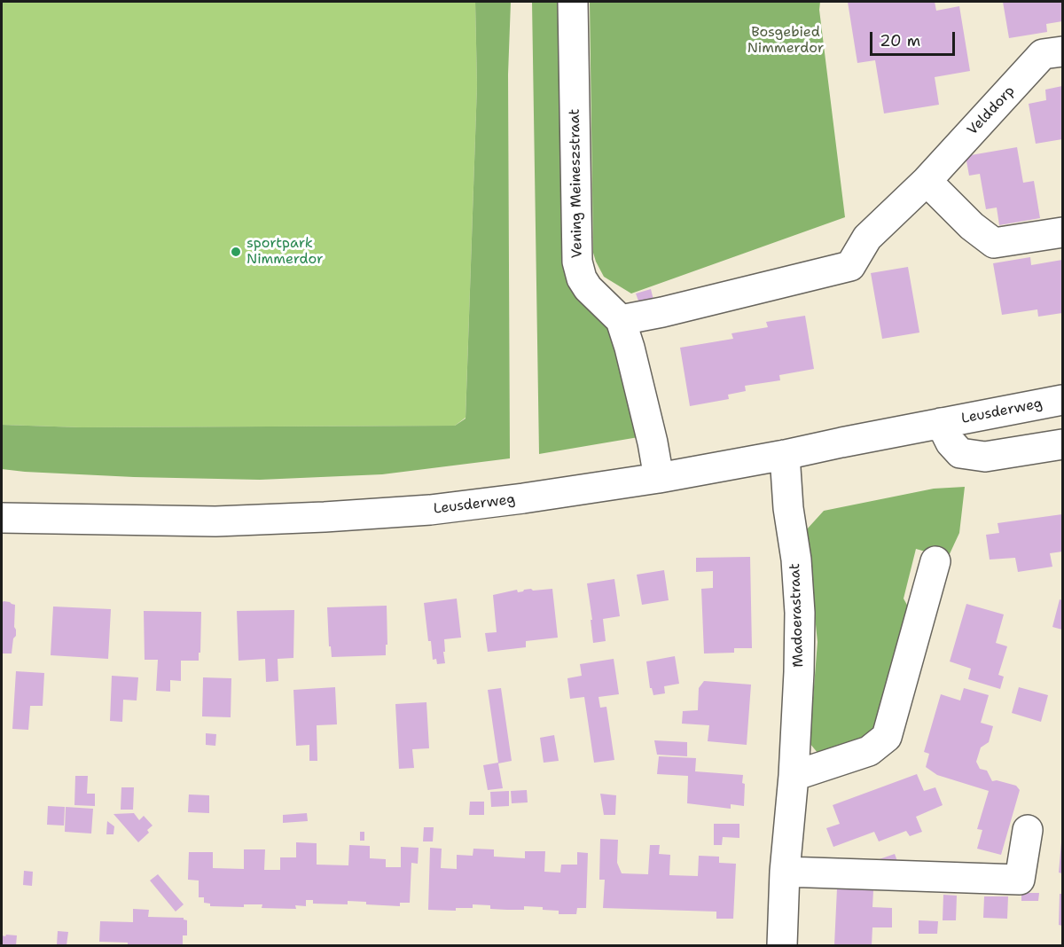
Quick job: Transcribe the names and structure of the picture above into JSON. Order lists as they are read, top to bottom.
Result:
{
  "streets": {
    "street": [
      "Velddorp",
      "Vening Meineszstraat",
      "Leusderweg",
      "Madoerastraat"
    ]
  },
  "crossings": [
    ["Velddorp", "Vening Meineszstraat"],
    ["Vening Meineszstraat", "Leusderweg"],
    ["Leusderweg", "Madoerastraat"]
  ],
  "parks": ["Bosgebied Nimmerdor"],
  "places": ["sportpark Nimmerdor"],
  "scale_bar": "20 m"
}
